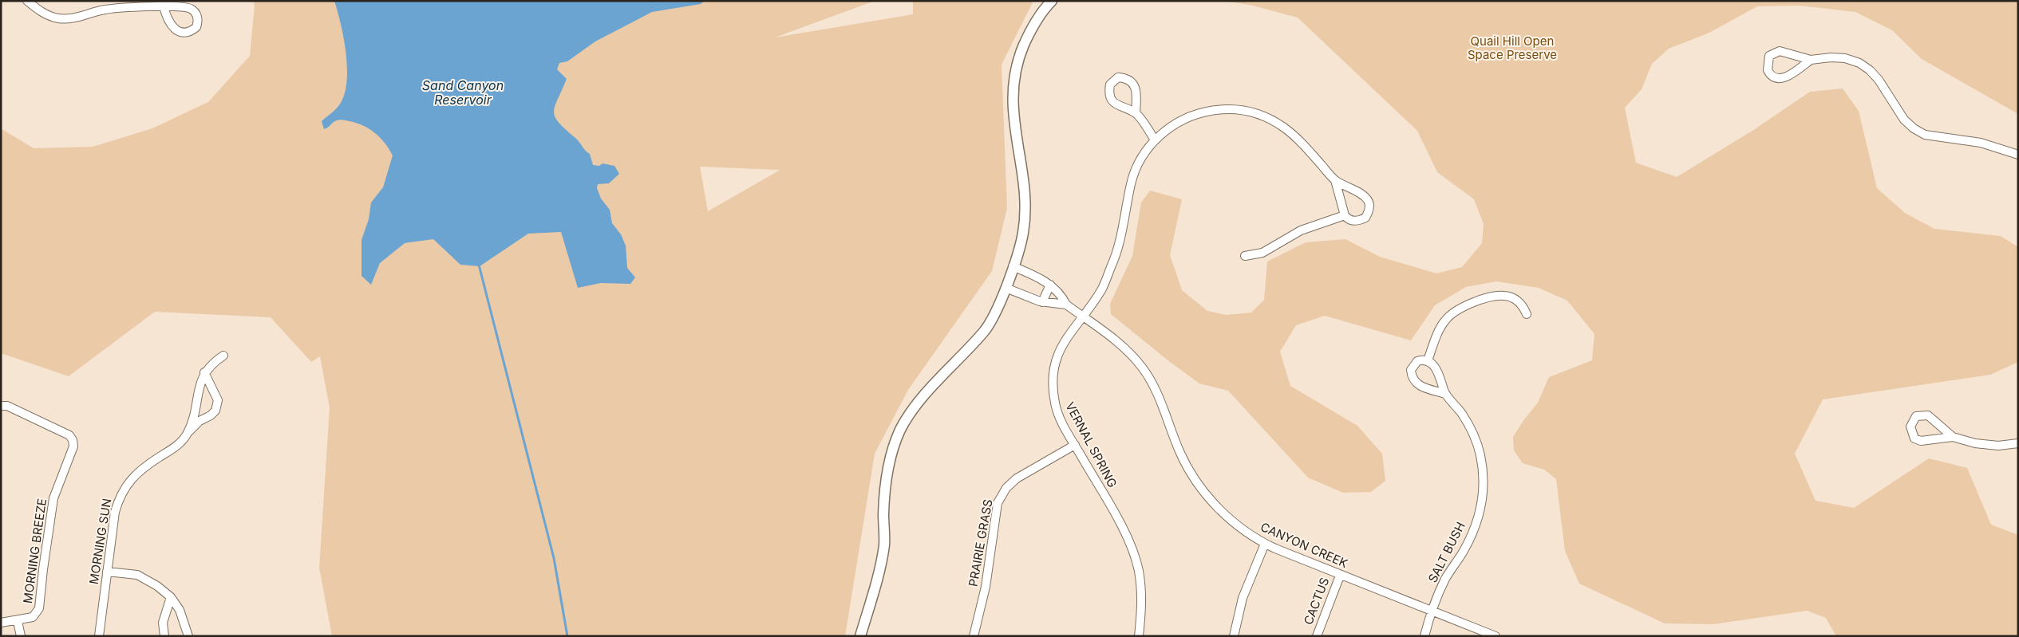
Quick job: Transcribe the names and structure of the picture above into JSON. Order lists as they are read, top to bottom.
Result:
{
  "streets": {
    "street": [
      "VERNAL SPRING",
      "MORNING SUN",
      "PRAIRIE GRASS",
      "CANYON CREEK",
      "MORNING BREEZE",
      "SALT BUSH",
      "CACTUS"
    ]
  },
  "crossings": [
    ["VERNAL SPRING", "PRAIRIE GRASS"],
    ["VERNAL SPRING", "CANYON CREEK"],
    ["CANYON CREEK", "SALT BUSH"],
    ["CANYON CREEK", "CACTUS"]
  ],
  "water": ["Sand Canyon Reservoir"],
  "parks": ["Quail Hill Open Space Preserve"]
}
